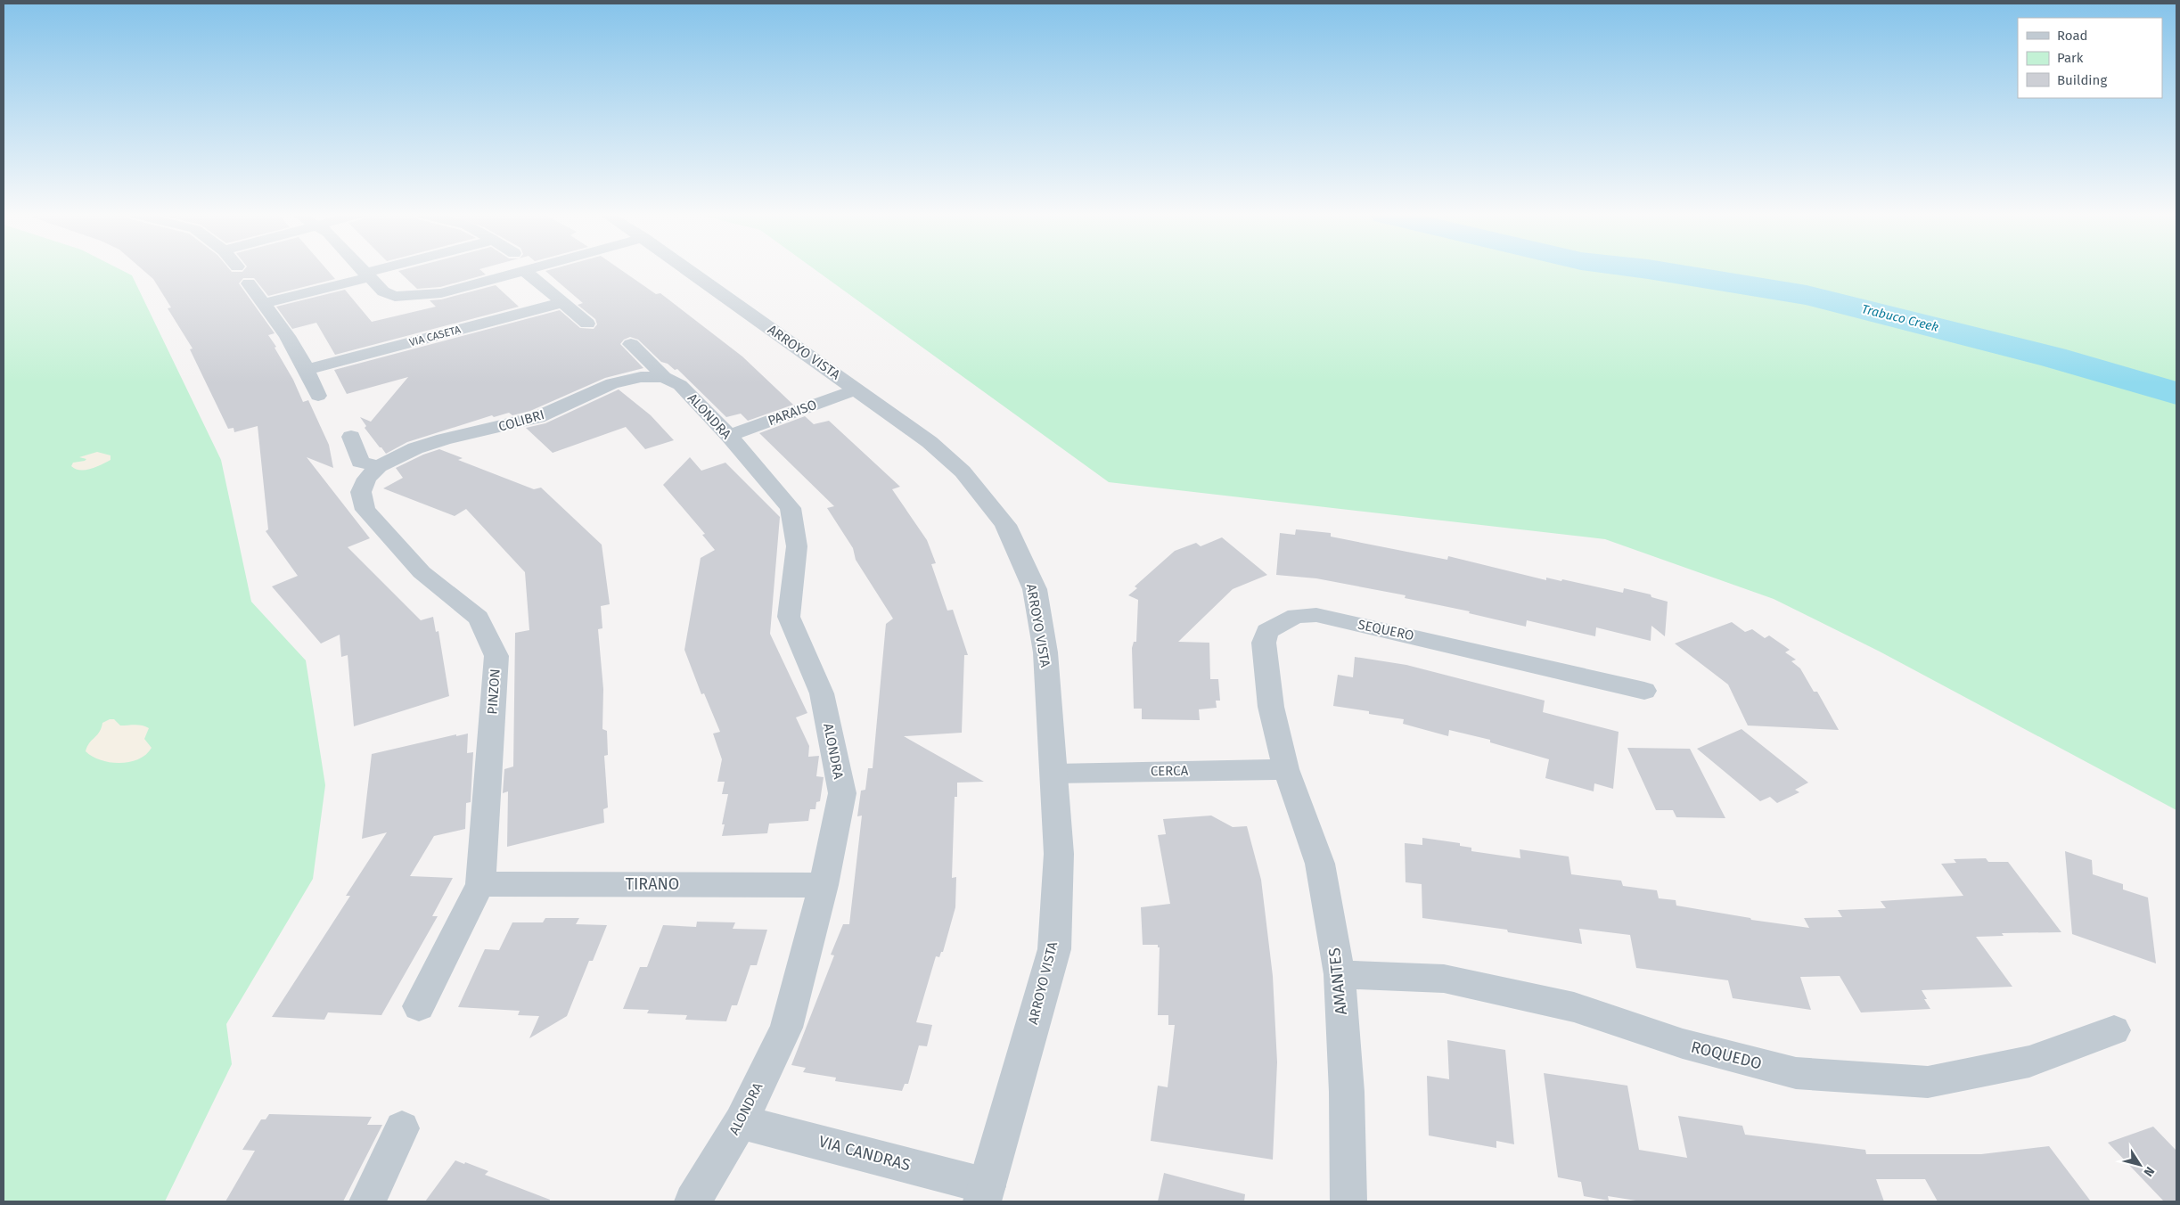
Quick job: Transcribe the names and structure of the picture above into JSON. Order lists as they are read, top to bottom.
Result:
{
  "streets": {
    "street": [
      "VIA CASETA",
      "ARROYO VISTA",
      "PARAISO",
      "ALONDRA",
      "COLIBRI",
      "SEQUERO",
      "PINZON",
      "CERCA",
      "TIRANO",
      "AMANTES",
      "ROQUEDO",
      "VIA CANDRAS"
    ]
  },
  "crossings": [
    ["ARROYO VISTA", "PARAISO"],
    ["ARROYO VISTA", "CERCA"],
    ["ARROYO VISTA", "VIA CANDRAS"],
    ["PARAISO", "ALONDRA"],
    ["ALONDRA", "COLIBRI"],
    ["ALONDRA", "TIRANO"],
    ["ALONDRA", "VIA CANDRAS"],
    ["COLIBRI", "PINZON"],
    ["SEQUERO", "CERCA"],
    ["SEQUERO", "AMANTES"],
    ["PINZON", "TIRANO"],
    ["CERCA", "AMANTES"],
    ["AMANTES", "ROQUEDO"]
  ],
  "water": ["Trabuco Creek"],
  "legend": ["Road", "Park", "Building"],
  "north": "bottom right"
}
